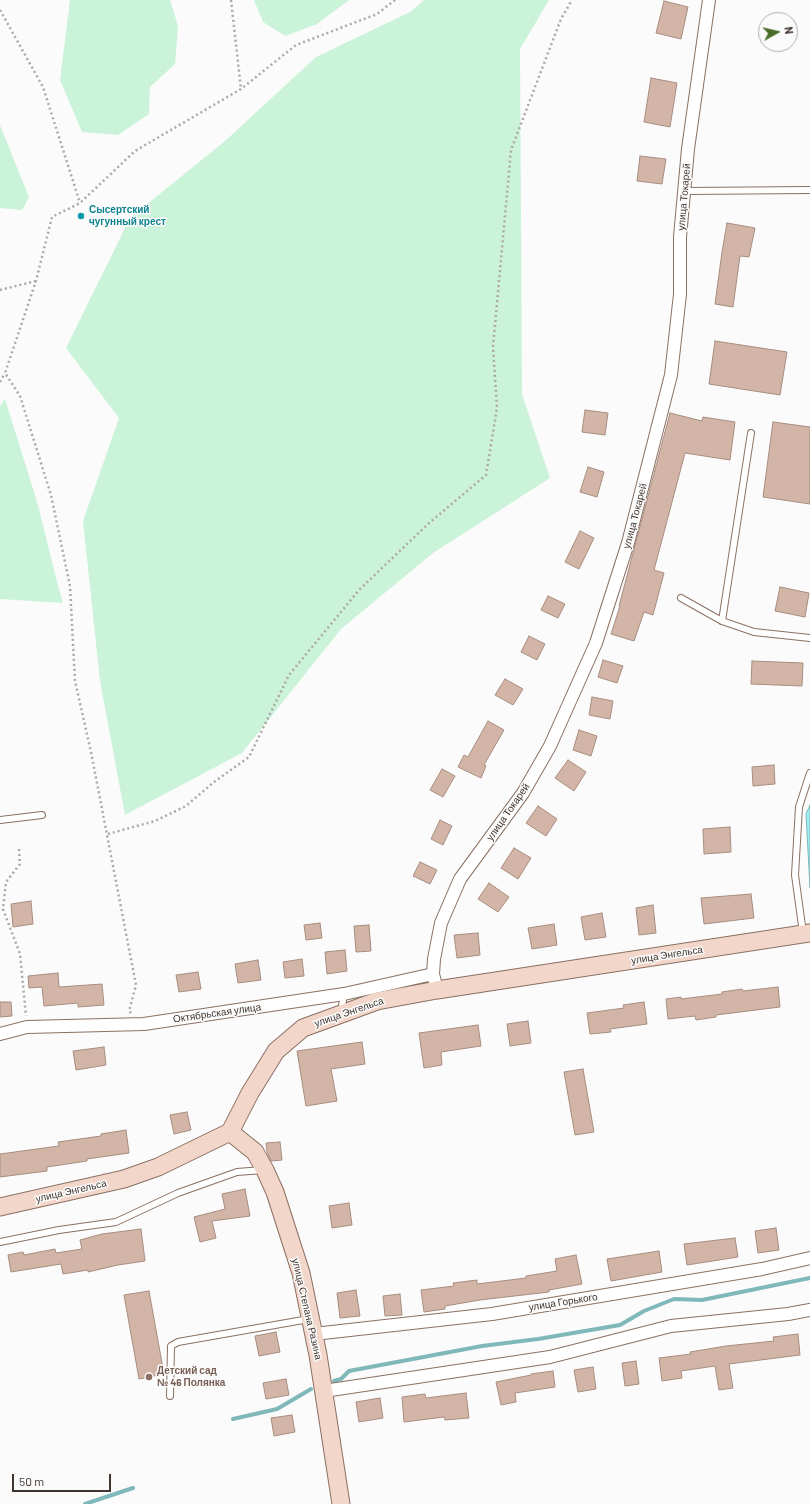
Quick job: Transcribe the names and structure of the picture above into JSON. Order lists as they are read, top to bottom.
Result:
{
  "streets": {
    "street": [
      "улица Токарей",
      "улица Энгельса",
      "Октябрьская улица",
      "улица Горького",
      "улица Степана Разина"
    ]
  },
  "crossings": [
    ["улица Токарей", "улица Энгельса"],
    ["улица Токарей", "Октябрьская улица"],
    ["улица Энгельса", "Октябрьская улица"],
    ["улица Энгельса", "улица Степана Разина"],
    ["улица Горького", "улица Степана Разина"]
  ],
  "places": ["Сысертский чугунный крест", "Детский сад № 46 Полянка"],
  "scale_bar": "50 m",
  "north": "right"
}
